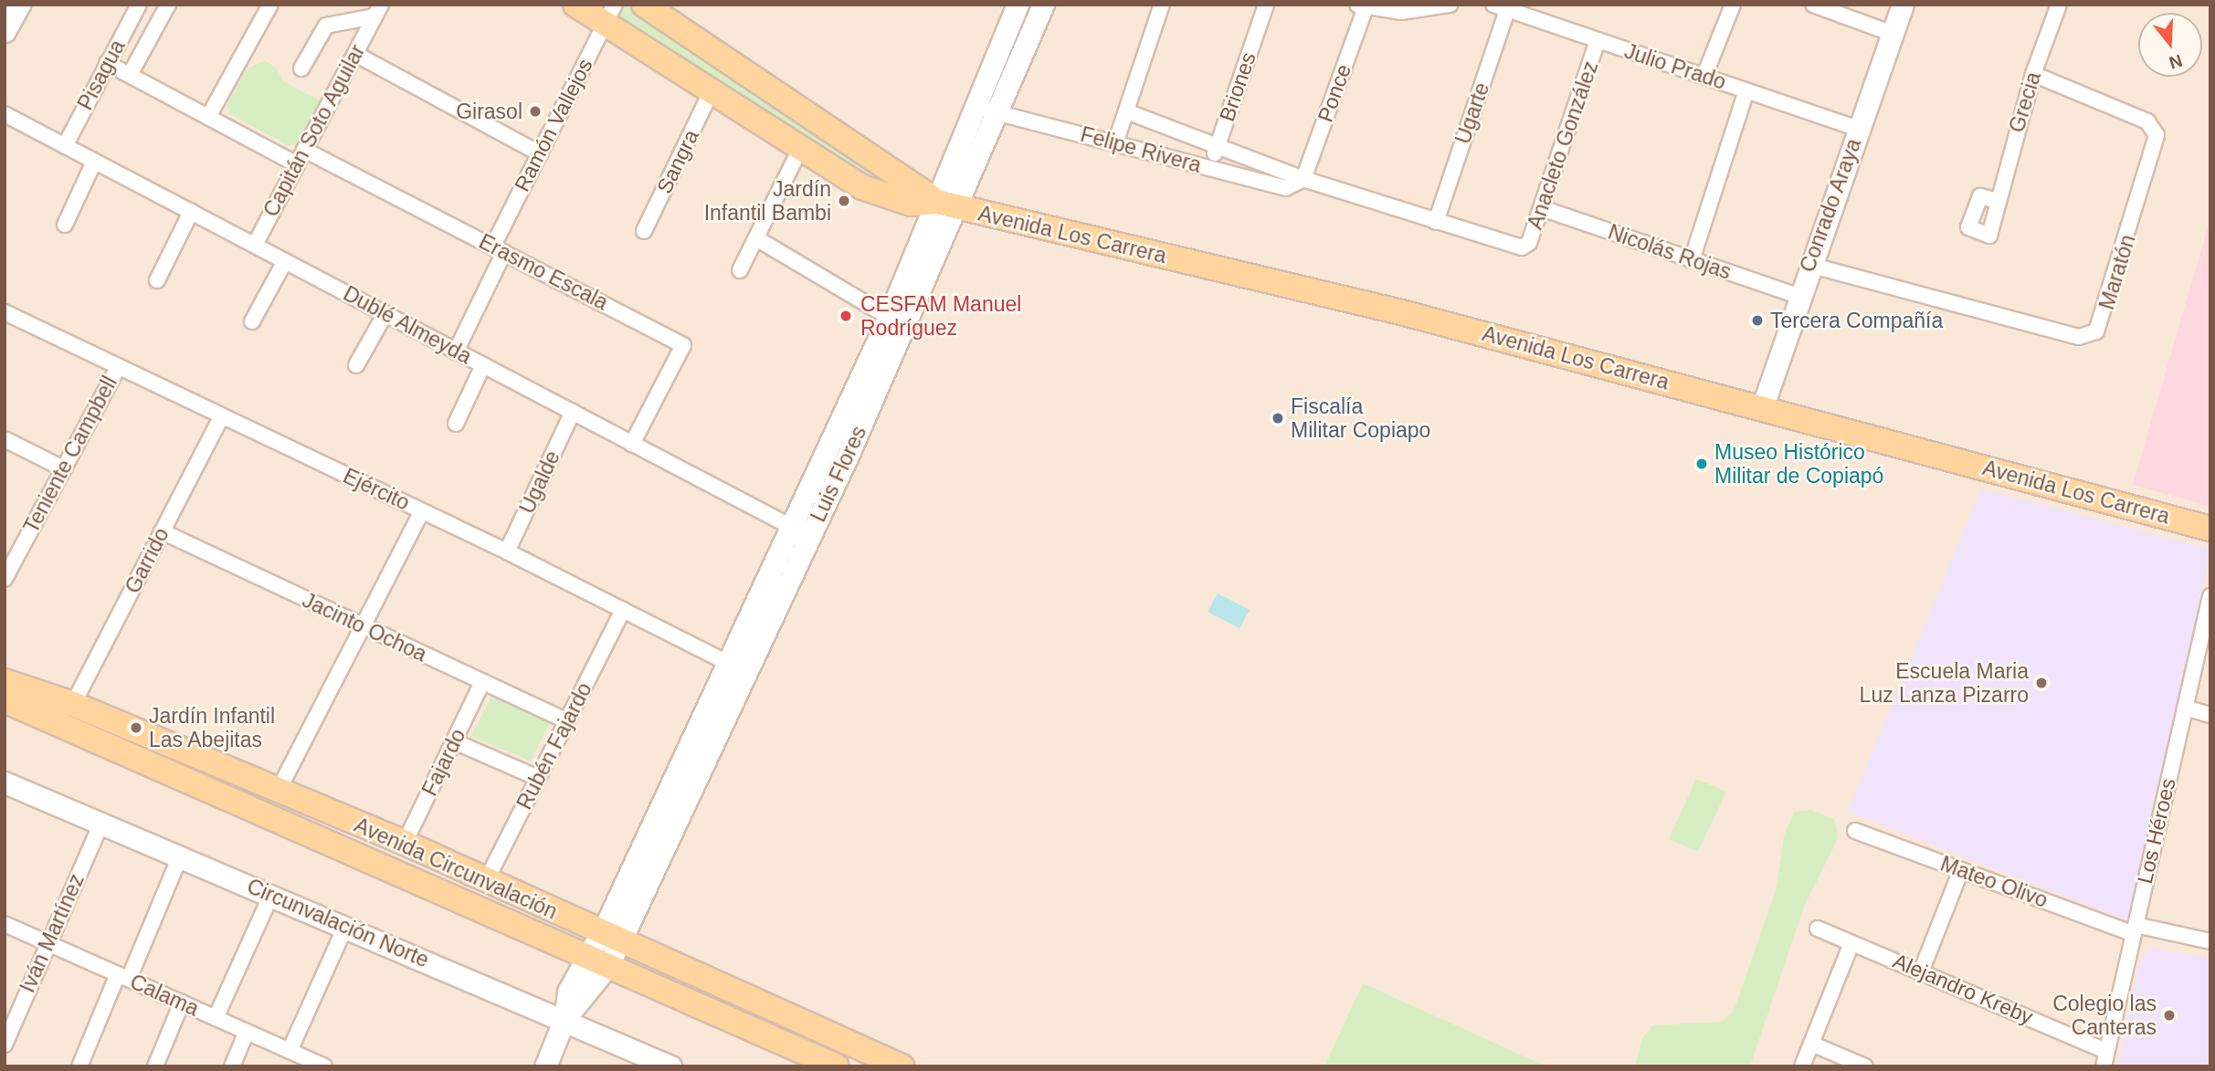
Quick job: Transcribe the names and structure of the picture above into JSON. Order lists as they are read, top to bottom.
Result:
{
  "streets": {
    "main road": [
      "Conrado Araya",
      "Avenida Los Carrera",
      "Luis Flores",
      "Avenida Circunvalación",
      "Circunvalación Norte"
    ],
    "street": [
      "Julio Prado",
      "Pisagua",
      "Briones",
      "Ponce",
      "Grecia",
      "Ugarte",
      "Ramón Vallejos",
      "Capitán Soto Aguilar",
      "Anacleto González",
      "Felipe Rivera",
      "Sangra",
      "Nicolás Rojas",
      "Erasmo Escala",
      "Maratón",
      "Dublé Almeyda",
      "Teniente Campbell",
      "Ugalde",
      "Ejército",
      "Garrido",
      "Jacinto Ochoa",
      "Rubén Fajardo",
      "Fajardo",
      "Los Héroes",
      "Mateo Olivo",
      "Iván Martínez",
      "Alejandro Kreby",
      "Calama"
    ]
  },
  "crossings": [
    ["Julio Prado", "Ugarte"],
    ["Julio Prado", "Anacleto González"],
    ["Julio Prado", "Conrado Araya"],
    ["Pisagua", "Dublé Almeyda"],
    ["Briones", "Felipe Rivera"],
    ["Ponce", "Felipe Rivera"],
    ["Grecia", "Maratón"],
    ["Ugarte", "Felipe Rivera"],
    ["Ramón Vallejos", "Avenida Los Carrera"],
    ["Ramón Vallejos", "Erasmo Escala"],
    ["Ramón Vallejos", "Dublé Almeyda"],
    ["Capitán Soto Aguilar", "Erasmo Escala"],
    ["Capitán Soto Aguilar", "Dublé Almeyda"],
    ["Anacleto González", "Felipe Rivera"],
    ["Anacleto González", "Nicolás Rojas"],
    ["Felipe Rivera", "Luis Flores"],
    ["Sangra", "Avenida Los Carrera"],
    ["Conrado Araya", "Avenida Los Carrera"],
    ["Conrado Araya", "Nicolás Rojas"],
    ["Conrado Araya", "Maratón"],
    ["Avenida Los Carrera", "Luis Flores"],
    ["Erasmo Escala", "Dublé Almeyda"],
    ["Dublé Almeyda", "Luis Flores"],
    ["Dublé Almeyda", "Ugalde"],
    ["Teniente Campbell", "Ejército"],
    ["Luis Flores", "Ejército"],
    ["Luis Flores", "Avenida Circunvalación"],
    ["Luis Flores", "Circunvalación Norte"],
    ["Ugalde", "Ejército"],
    ["Ejército", "Garrido"],
    ["Ejército", "Rubén Fajardo"],
    ["Garrido", "Jacinto Ochoa"],
    ["Garrido", "Avenida Circunvalación"],
    ["Jacinto Ochoa", "Rubén Fajardo"],
    ["Jacinto Ochoa", "Fajardo"],
    ["Rubén Fajardo", "Avenida Circunvalación"],
    ["Fajardo", "Avenida Circunvalación"],
    ["Los Héroes", "Mateo Olivo"],
    ["Los Héroes", "Alejandro Kreby"],
    ["Circunvalación Norte", "Iván Martínez"],
    ["Iván Martínez", "Calama"]
  ],
  "places": [
    "Girasol",
    "Jardín Infantil Bambi",
    "CESFAM Manuel Rodríguez",
    "Tercera Compañía",
    "Fiscalía Militar Copiapo",
    "Museo Histórico Militar de Copiapó",
    "Escuela Maria Luz Lanza Pizarro",
    "Jardín Infantil Las Abejitas",
    "Colegio las Canteras"
  ],
  "north": "bottom"
}
